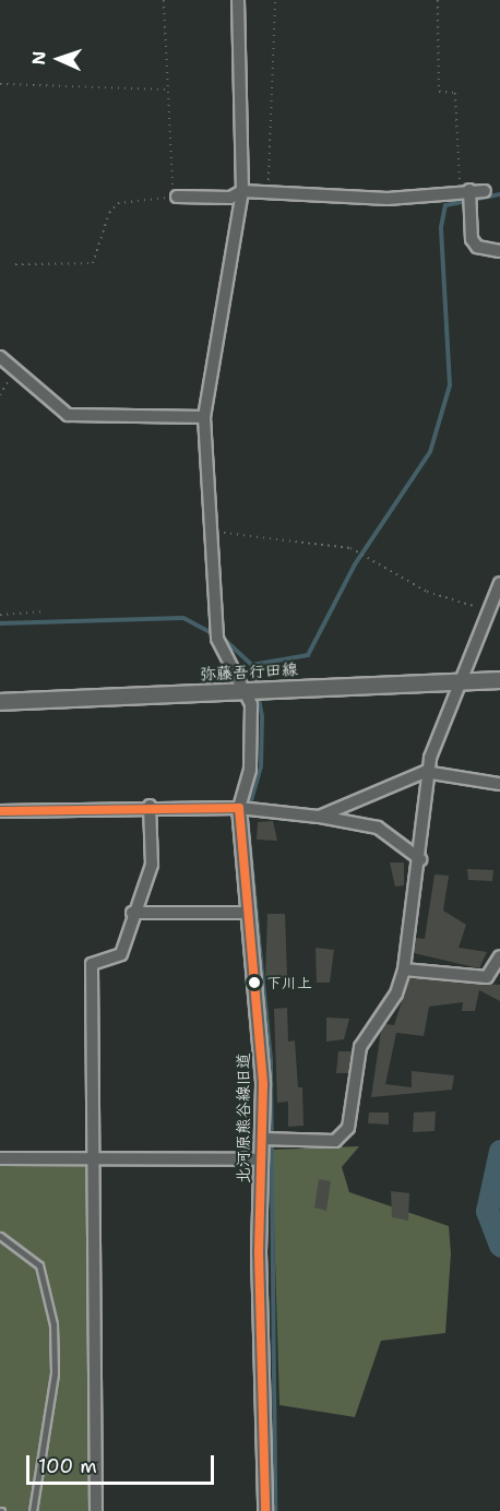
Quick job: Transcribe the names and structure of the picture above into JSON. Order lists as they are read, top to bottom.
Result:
{
  "streets": {
    "main road": ["弥藤吾行田線"],
    "street": ["北河原熊谷線旧道"]
  },
  "places": ["下川上"],
  "scale_bar": "100 m",
  "north": "left"
}
